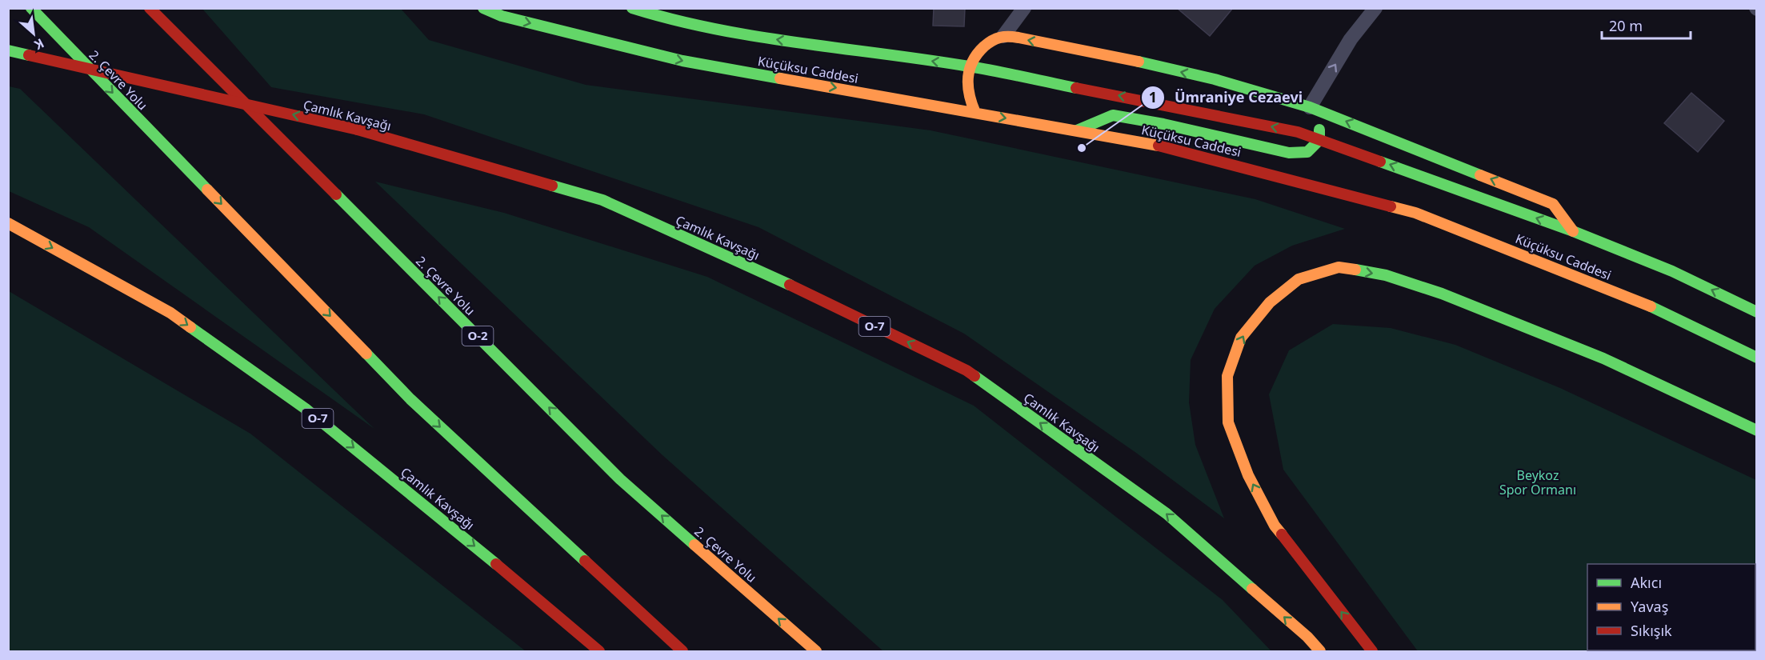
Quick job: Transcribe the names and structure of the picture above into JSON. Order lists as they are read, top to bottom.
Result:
{
  "streets": {
    "main road": [
      "Küçüksu Caddesi",
      "2. Çevre Yolu",
      "Çamlık Kavşağı",
      "O-7",
      "O-2"
    ]
  },
  "parks": ["Beykoz Spor Ormanı"],
  "places": ["Ümraniye Cezaevi"],
  "legend": ["Akıcı", "Yavaş", "Sıkışık"],
  "scale_bar": "20 m",
  "north": "bottom right"
}
